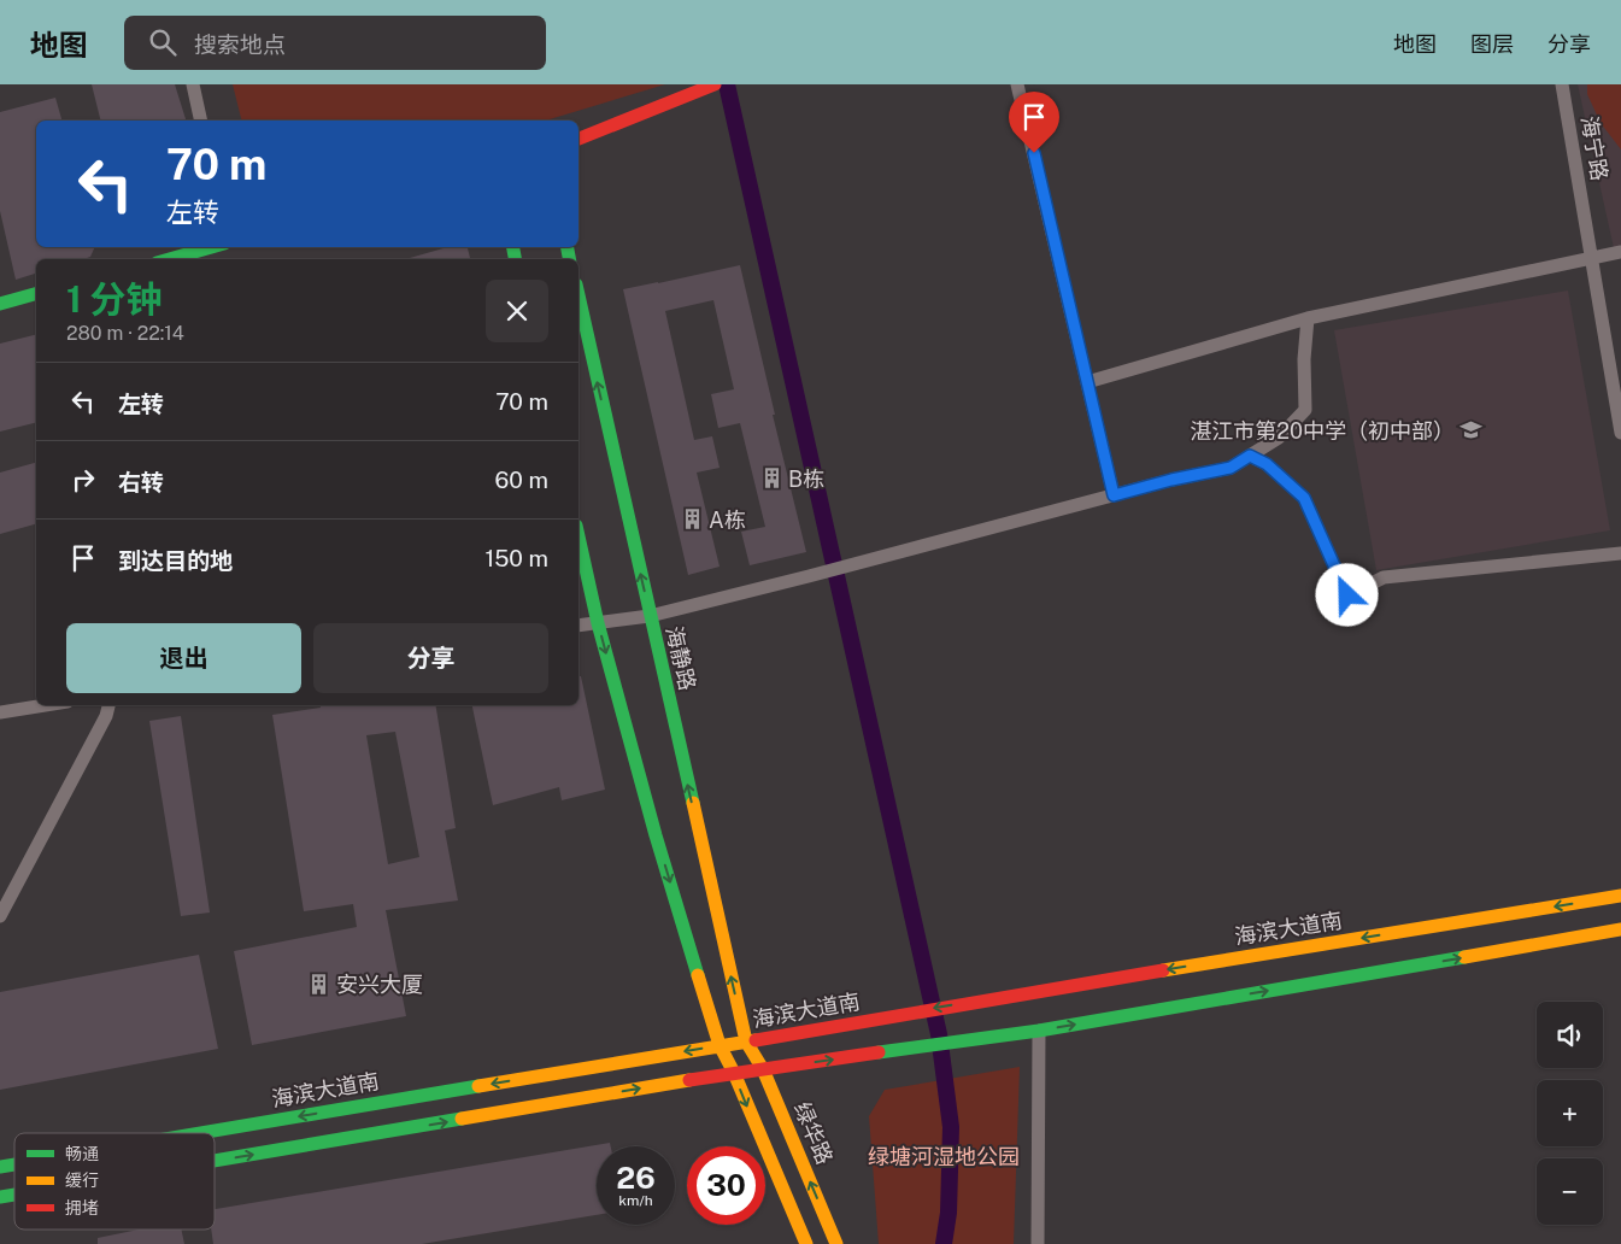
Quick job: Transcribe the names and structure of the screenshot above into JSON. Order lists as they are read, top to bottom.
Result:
{
  "streets": {
    "main road": ["海静路", "海滨大道南", "绿华路"],
    "street": ["海宁路"]
  },
  "crossings": [
    ["海静路", "海滨大道南"],
    ["海静路", "绿华路"],
    ["海滨大道南", "绿华路"]
  ],
  "parks": ["绿塘河湿地公园"],
  "places": {
    "school or university": ["湛江市第20中学（初中部）"],
    "building": ["B栋", "A栋", "安兴大厦"]
  },
  "legend": ["畅通", "缓行", "拥堵"],
  "page": {
    "header": "地图",
    "search": "搜索地点",
    "nav": ["地图", "图层", "分享"],
    "turn": ["70 m", "左转"],
    "heading": ["1 分钟", "280 m · 22:14"],
    "list": [
      {
        "name": "左转",
        "value": "70 m"
      },
      {
        "name": "右转",
        "value": "60 m"
      },
      {
        "name": "到达目的地",
        "value": "150 m"
      }
    ],
    "buttons": ["退出", "分享"],
    "map_buttons": ["+", "−"],
    "speed": "26 km/h",
    "limit": "30"
  }
}
